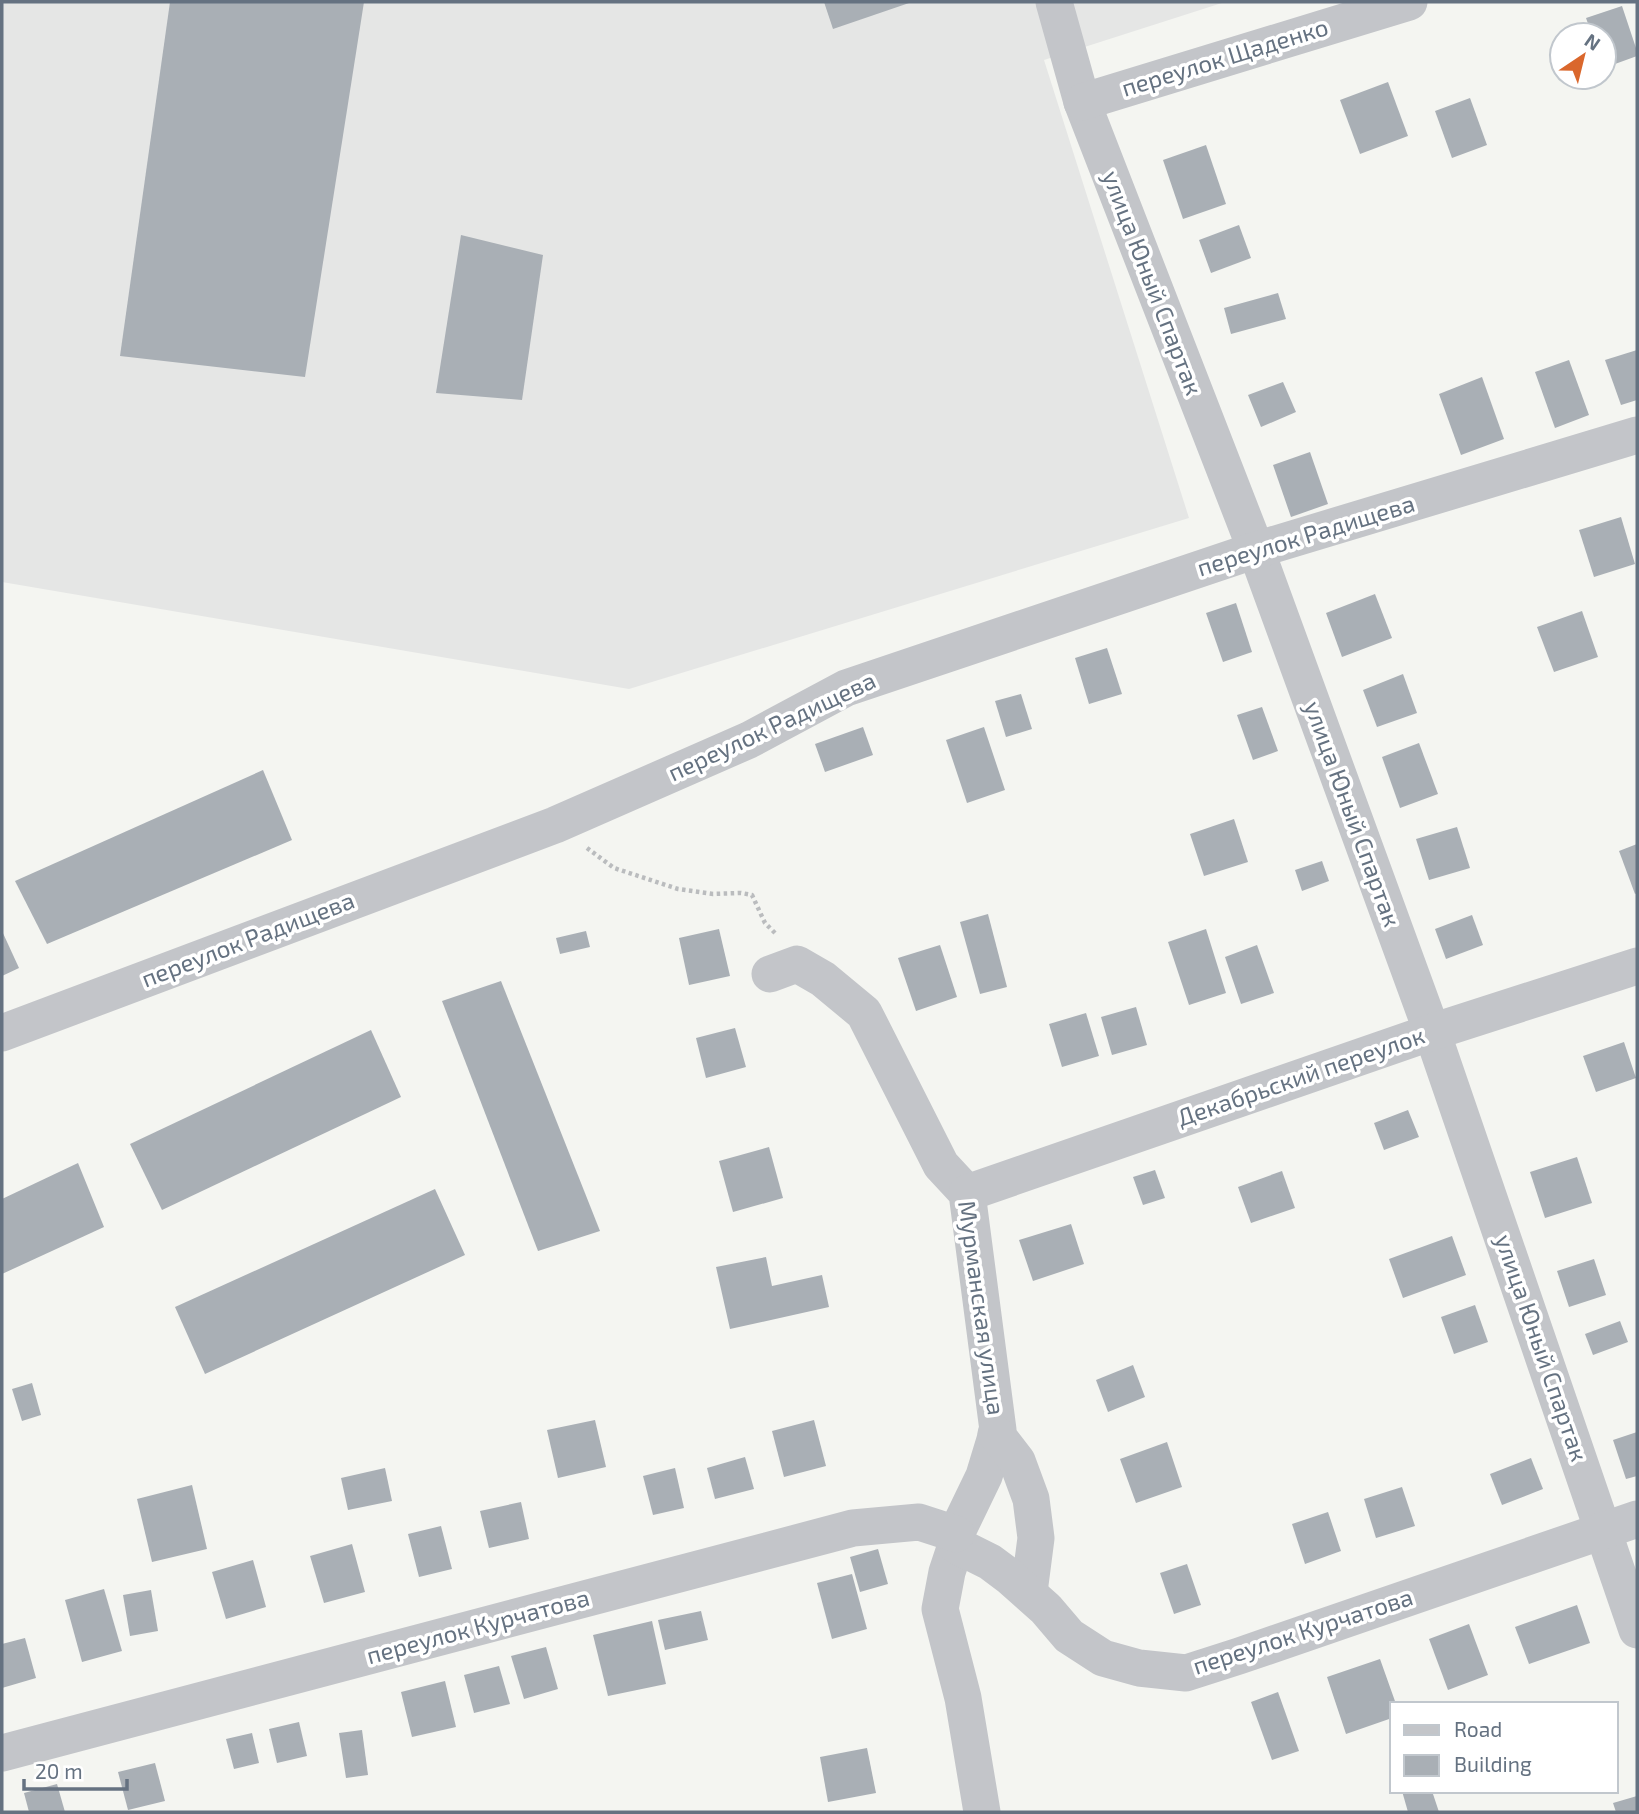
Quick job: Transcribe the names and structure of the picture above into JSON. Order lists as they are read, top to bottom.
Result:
{
  "streets": {
    "street": [
      "переулок Щаденко",
      "улица Юный Спартак",
      "переулок Радищева",
      "Декабрьский переулок",
      "Мурманская улица",
      "переулок Курчатова"
    ]
  },
  "crossings": [
    ["переулок Щаденко", "улица Юный Спартак"],
    ["улица Юный Спартак", "переулок Радищева"],
    ["улица Юный Спартак", "Декабрьский переулок"],
    ["улица Юный Спартак", "переулок Курчатова"],
    ["Декабрьский переулок", "Мурманская улица"],
    ["Мурманская улица", "переулок Курчатова"]
  ],
  "legend": ["Road", "Building"],
  "scale_bar": "20 m",
  "north": "top right"
}
